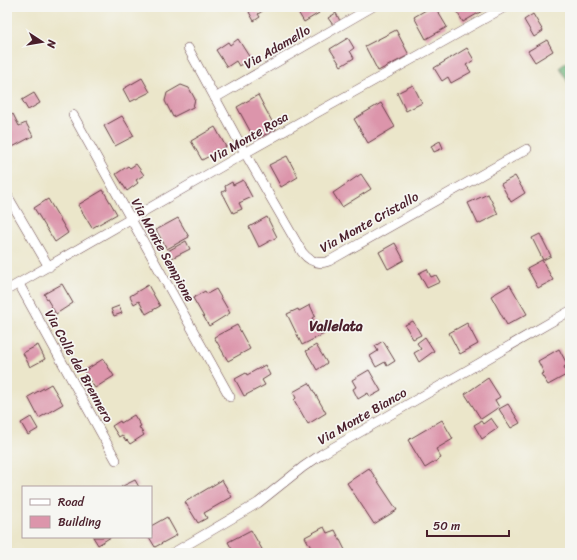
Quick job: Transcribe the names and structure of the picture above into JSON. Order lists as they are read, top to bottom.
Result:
{
  "streets": {
    "street": [
      "Via Adamello",
      "Via Monte Rosa",
      "Via Monte Cristallo",
      "Via Monte Sempione",
      "Via Colle del Brennero",
      "Via Monte Bianco"
    ]
  },
  "crossings": [
    ["Via Monte Rosa", "Via Monte Cristallo"],
    ["Via Monte Rosa", "Via Monte Sempione"],
    ["Via Monte Rosa", "Via Colle del Brennero"]
  ],
  "districts": ["Vallelata"],
  "legend": ["Road", "Building"],
  "scale_bar": "50 m",
  "north": "right"
}
